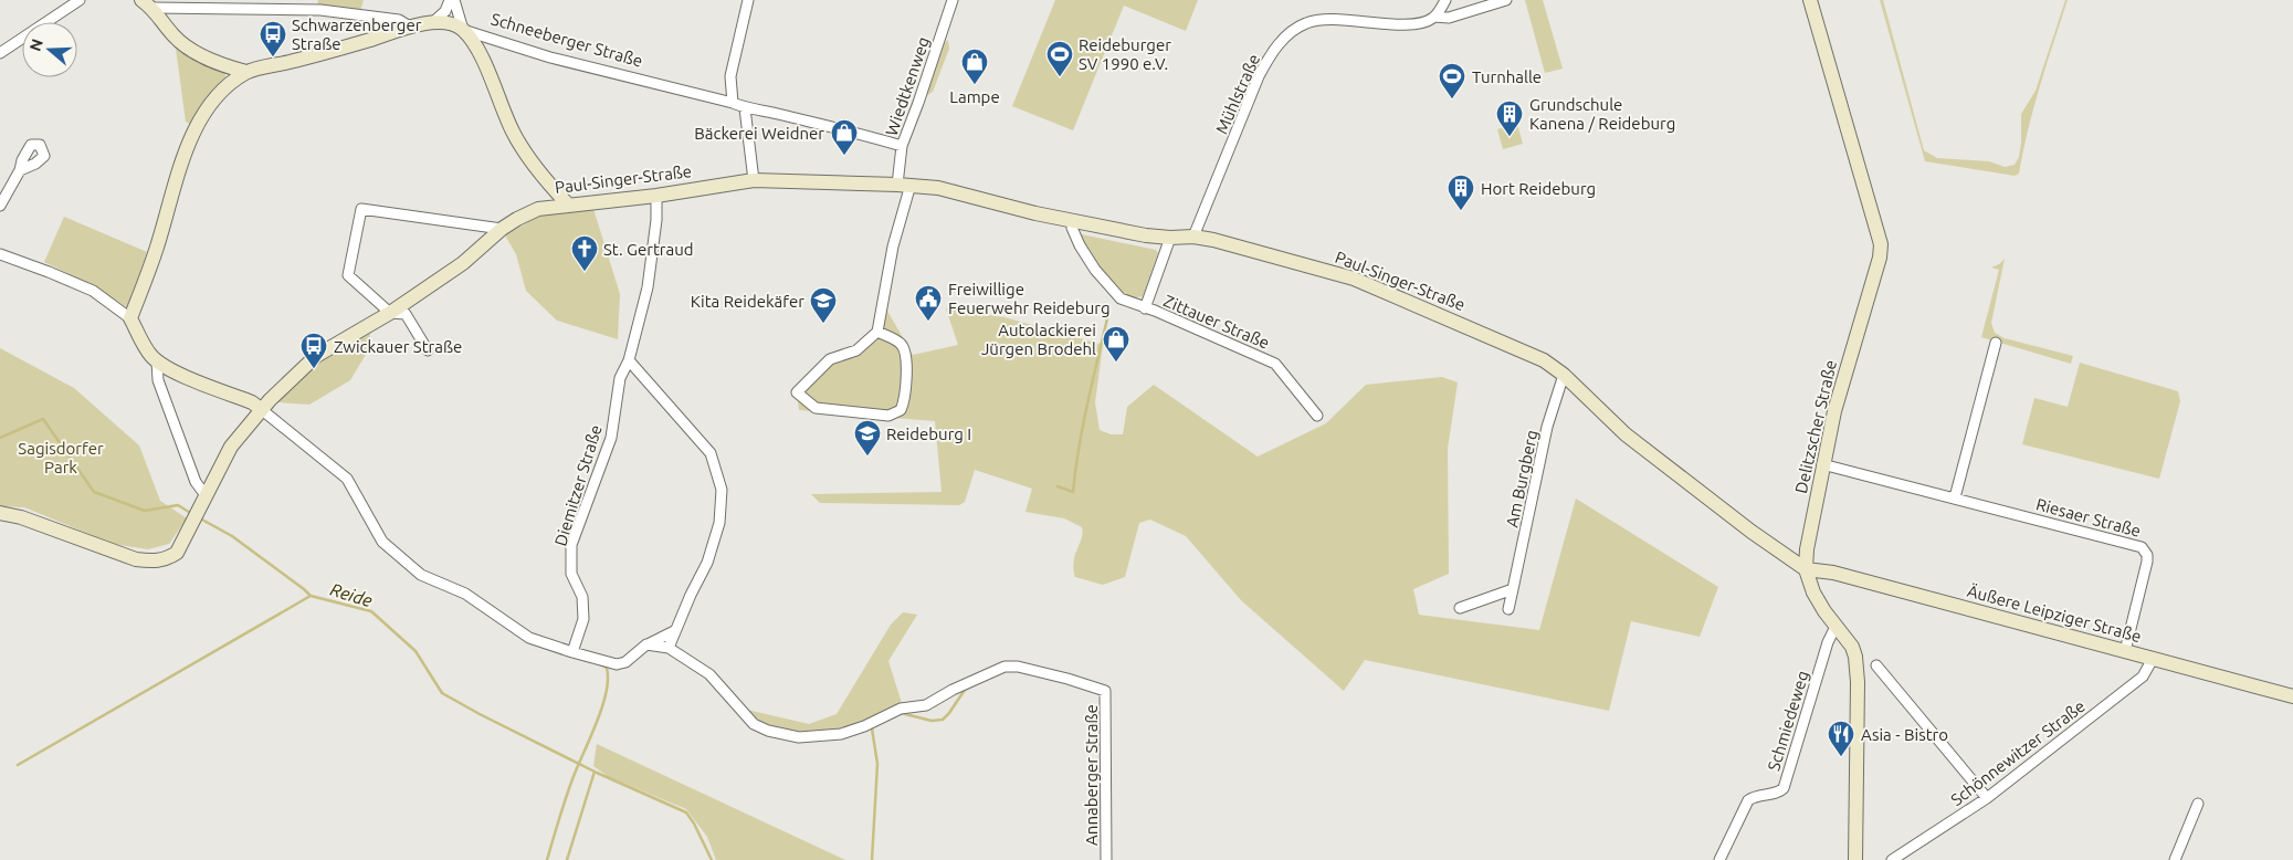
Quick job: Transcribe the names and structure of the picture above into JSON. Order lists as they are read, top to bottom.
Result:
{
  "streets": {
    "street": [
      "Schneeberger Straße",
      "Wiedtkenweg",
      "Mühlstraße",
      "Paul-Singer-Straße",
      "Zittauer Straße",
      "Delitzscher Straße",
      "Am Burgberg",
      "Diemitzer Straße",
      "Riesaer Straße",
      "Äußere Leipziger Straße",
      "Schmiedeweg",
      "Schönnewitzer Straße",
      "Annaberger Straße"
    ]
  },
  "crossings": [
    ["Schneeberger Straße", "Wiedtkenweg"],
    ["Wiedtkenweg", "Paul-Singer-Straße"],
    ["Mühlstraße", "Paul-Singer-Straße"],
    ["Paul-Singer-Straße", "Zittauer Straße"],
    ["Paul-Singer-Straße", "Delitzscher Straße"],
    ["Paul-Singer-Straße", "Am Burgberg"],
    ["Paul-Singer-Straße", "Diemitzer Straße"],
    ["Paul-Singer-Straße", "Äußere Leipziger Straße"],
    ["Delitzscher Straße", "Riesaer Straße"],
    ["Delitzscher Straße", "Äußere Leipziger Straße"],
    ["Delitzscher Straße", "Schmiedeweg"],
    ["Riesaer Straße", "Äußere Leipziger Straße"],
    ["Äußere Leipziger Straße", "Schönnewitzer Straße"]
  ],
  "water": ["Reide"],
  "parks": ["Sagisdorfer Park"],
  "places": {
    "bus stop": ["Schwarzenberger Straße", "Zwickauer Straße"],
    "sports": ["Reideburger SV 1990 e.V.", "Turnhalle"],
    "shop": ["Lampe", "Bäckerei Weidner", "Autolackierei Jürgen Brodehl"],
    "building": ["Grundschule Kanena / Reideburg", "Hort Reideburg"],
    "church": ["St. Gertraud"],
    "public building": ["Freiwillige Feuerwehr Reideburg"],
    "school or university": ["Kita Reidekäfer", "Reideburg I"],
    "restaurant": ["Asia - Bistro"]
  },
  "north": "left"
}
